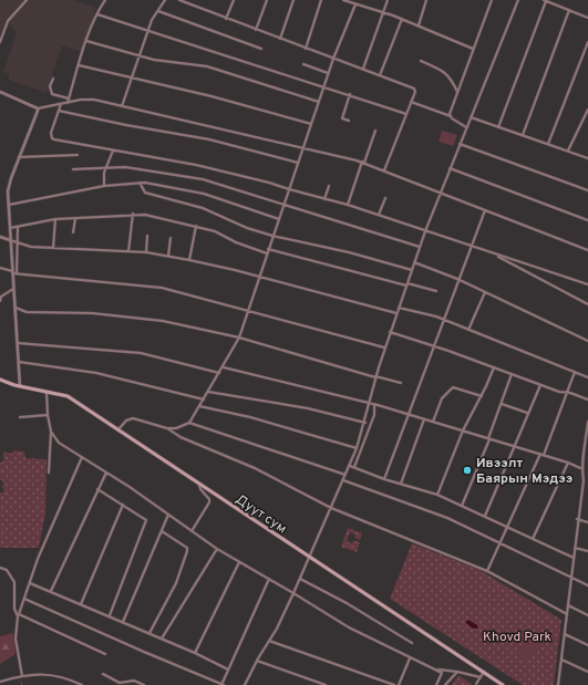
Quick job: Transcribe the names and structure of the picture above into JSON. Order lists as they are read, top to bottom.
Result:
{
  "streets": {
    "main road": ["Дуут сум"]
  },
  "parks": ["Khovd Park"],
  "places": ["Ивээлт Баярын Мэдээ"]
}
